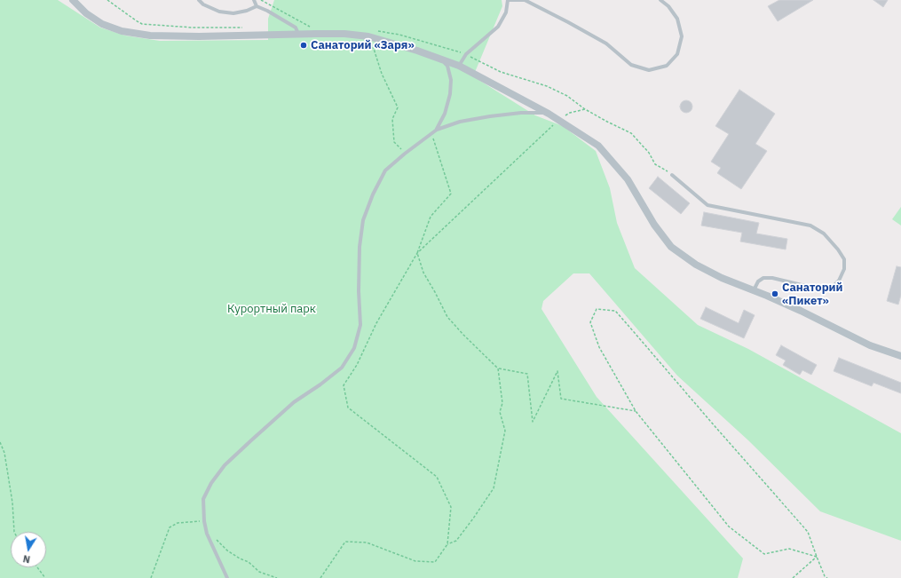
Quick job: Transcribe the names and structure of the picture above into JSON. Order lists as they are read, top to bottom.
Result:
{
  "parks": ["Курортный парк"],
  "places": ["Санаторий «Заря»", "Санаторий «Пикет»"],
  "north": "bottom"
}
